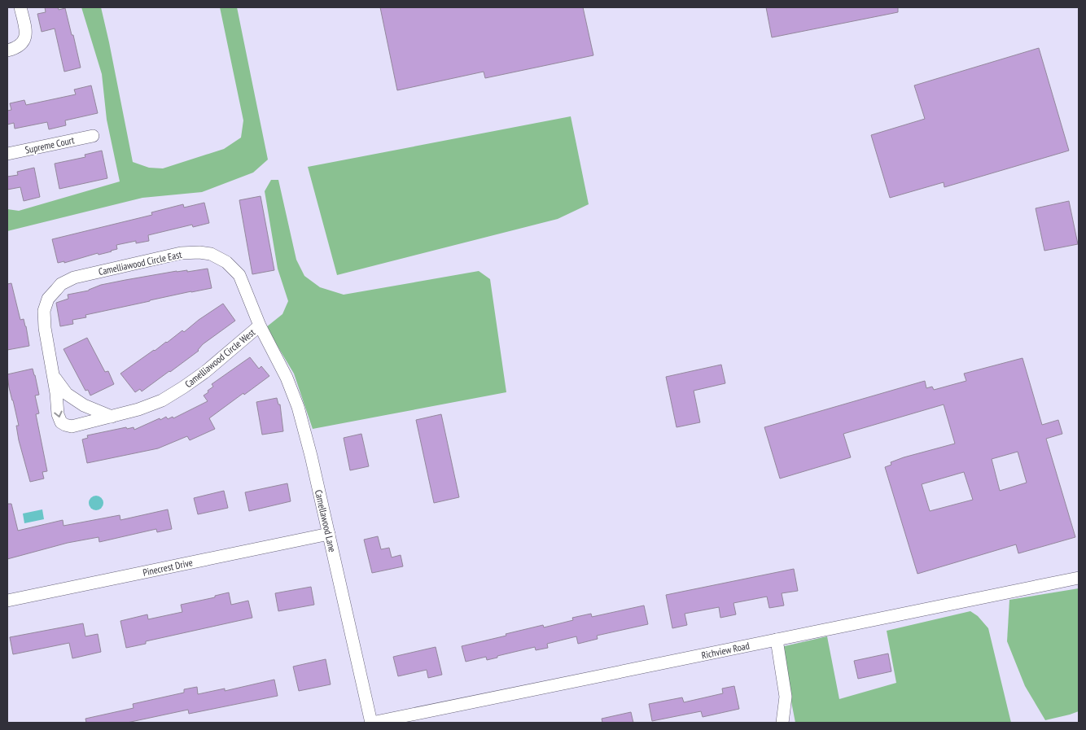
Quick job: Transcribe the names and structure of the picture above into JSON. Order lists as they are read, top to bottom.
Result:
{
  "streets": {
    "street": [
      "Supreme Court",
      "Camelliawood Circle East",
      "Camelliawood Circle West",
      "Camellawood Lane",
      "Pinecrest Drive",
      "Richview Road"
    ]
  },
  "crossings": [
    ["Camelliawood Circle East", "Camelliawood Circle West"],
    ["Camelliawood Circle East", "Camellawood Lane"],
    ["Camelliawood Circle West", "Camellawood Lane"],
    ["Camellawood Lane", "Pinecrest Drive"],
    ["Camellawood Lane", "Richview Road"]
  ]
}
